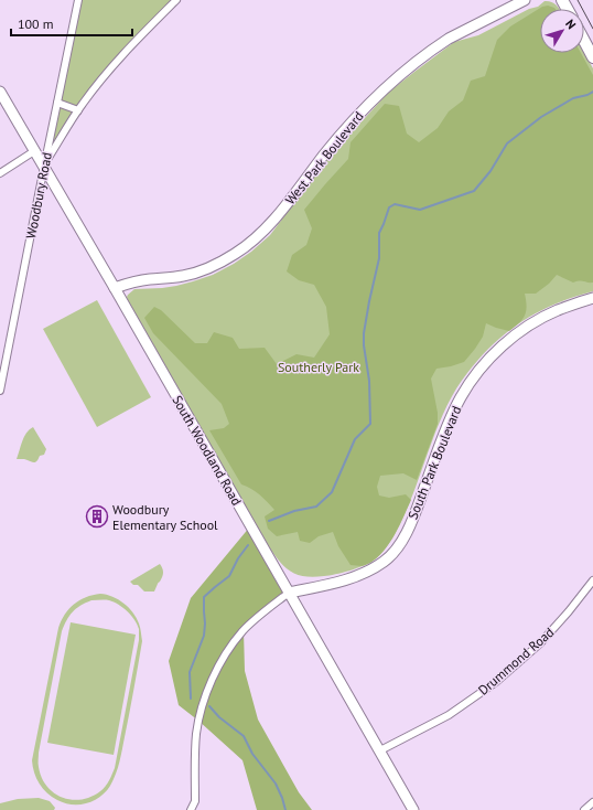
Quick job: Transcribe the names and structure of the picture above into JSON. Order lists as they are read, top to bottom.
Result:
{
  "streets": {
    "street": [
      "West Park Boulevard",
      "Woodbury Road",
      "South Woodland Road",
      "South Park Boulevard",
      "Drummond Road"
    ]
  },
  "crossings": [
    ["West Park Boulevard", "South Woodland Road"],
    ["Woodbury Road", "South Woodland Road"],
    ["South Woodland Road", "South Park Boulevard"],
    ["South Woodland Road", "Drummond Road"]
  ],
  "parks": ["Southerly Park"],
  "places": {
    "building": ["Woodbury Elementary School"]
  },
  "scale_bar": "100 m",
  "north": "top right"
}
